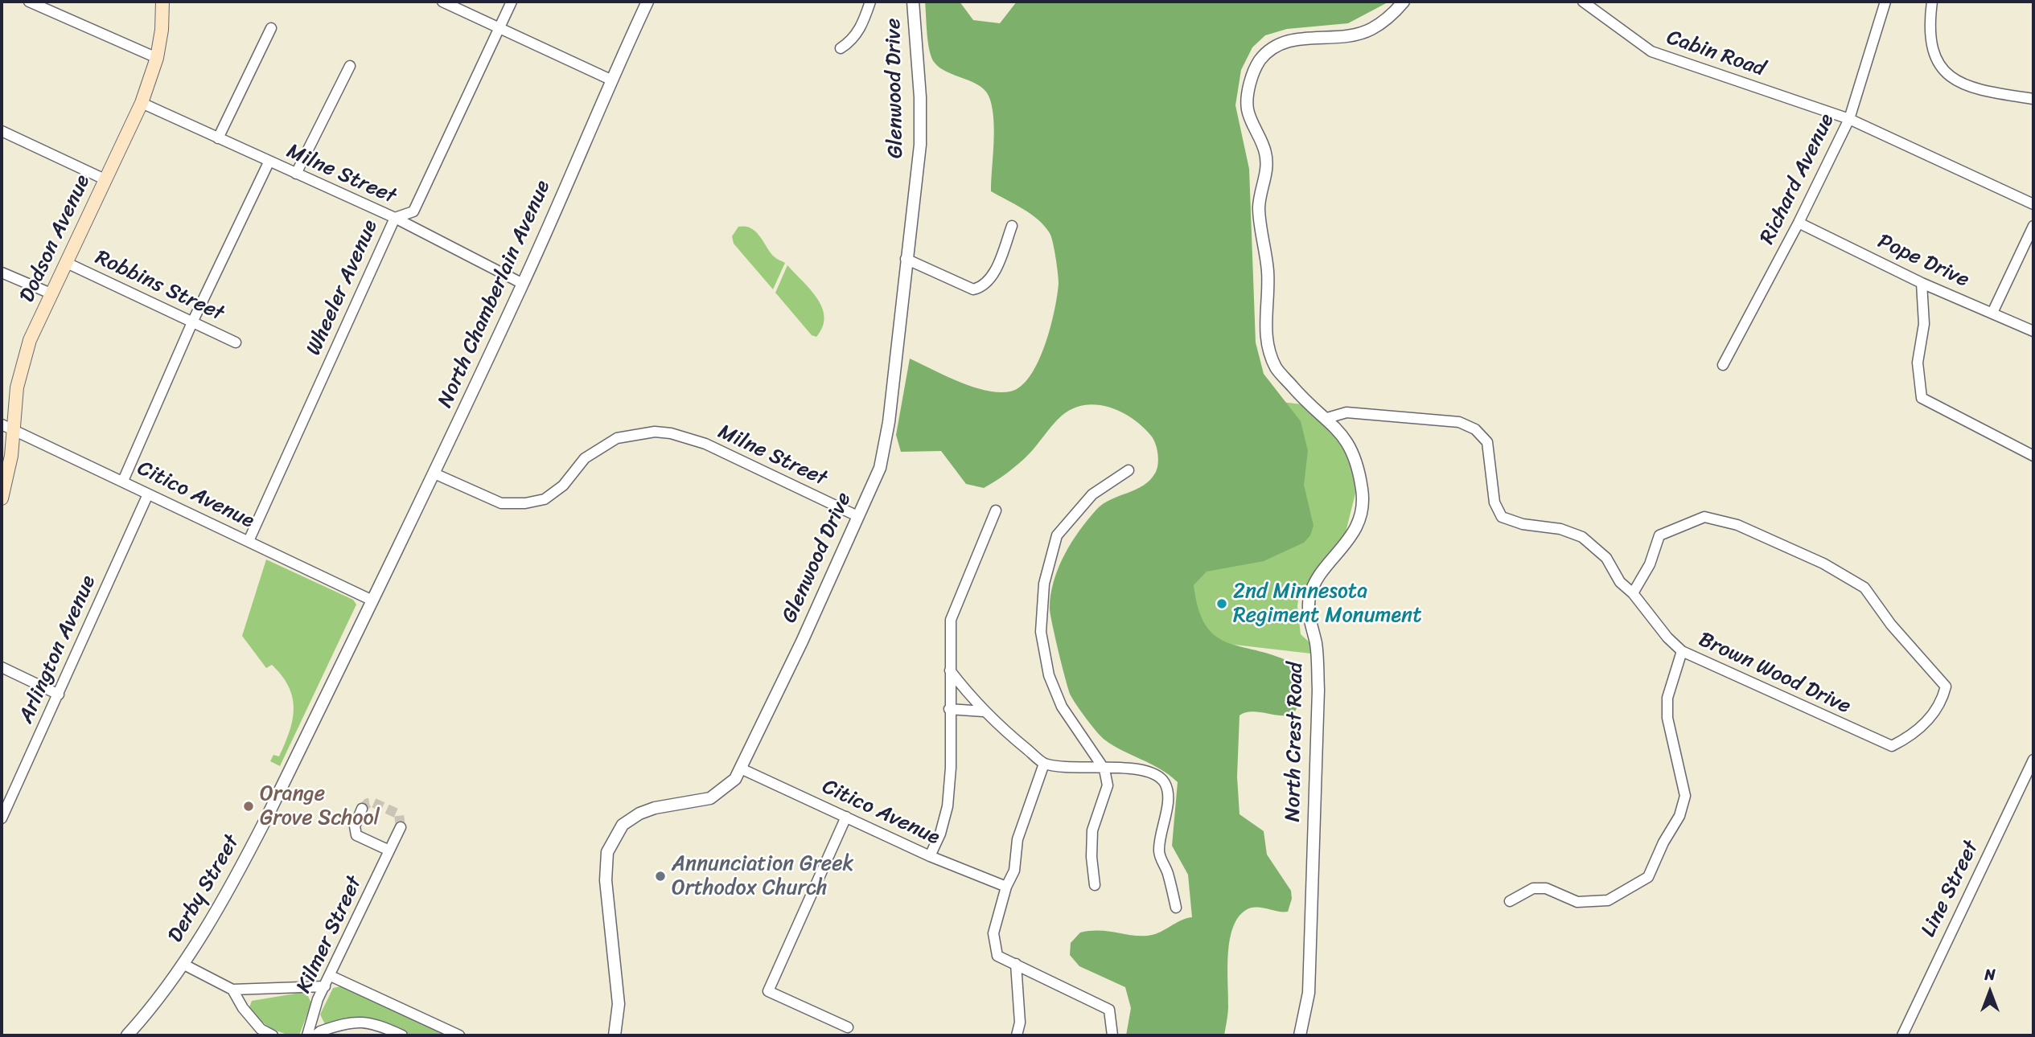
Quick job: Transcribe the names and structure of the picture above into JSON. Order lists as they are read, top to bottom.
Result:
{
  "streets": {
    "main road": ["Dodson Avenue"],
    "street": [
      "Cabin Road",
      "Glenwood Drive",
      "Milne Street",
      "Richard Avenue",
      "Pope Drive",
      "Robbins Street",
      "Wheeler Avenue",
      "North Chamberlain Avenue",
      "Citico Avenue",
      "Arlington Avenue",
      "Brown Wood Drive",
      "North Crest Road",
      "Derby Street",
      "Line Street",
      "Kilmer Street"
    ]
  },
  "crossings": [
    ["Cabin Road", "Richard Avenue"],
    ["Glenwood Drive", "Milne Street"],
    ["Glenwood Drive", "Citico Avenue"],
    ["Milne Street", "Dodson Avenue"],
    ["Milne Street", "Wheeler Avenue"],
    ["Milne Street", "North Chamberlain Avenue"],
    ["Richard Avenue", "Pope Drive"],
    ["Dodson Avenue", "Robbins Street"],
    ["Dodson Avenue", "Citico Avenue"],
    ["Wheeler Avenue", "Citico Avenue"],
    ["North Chamberlain Avenue", "Citico Avenue"],
    ["North Chamberlain Avenue", "Derby Street"],
    ["Citico Avenue", "Arlington Avenue"],
    ["Citico Avenue", "Derby Street"],
    ["Brown Wood Drive", "North Crest Road"]
  ],
  "places": ["2nd Minnesota Regiment Monument", "Orange Grove School", "Annunciation Greek Orthodox Church"],
  "north": "top"
}
